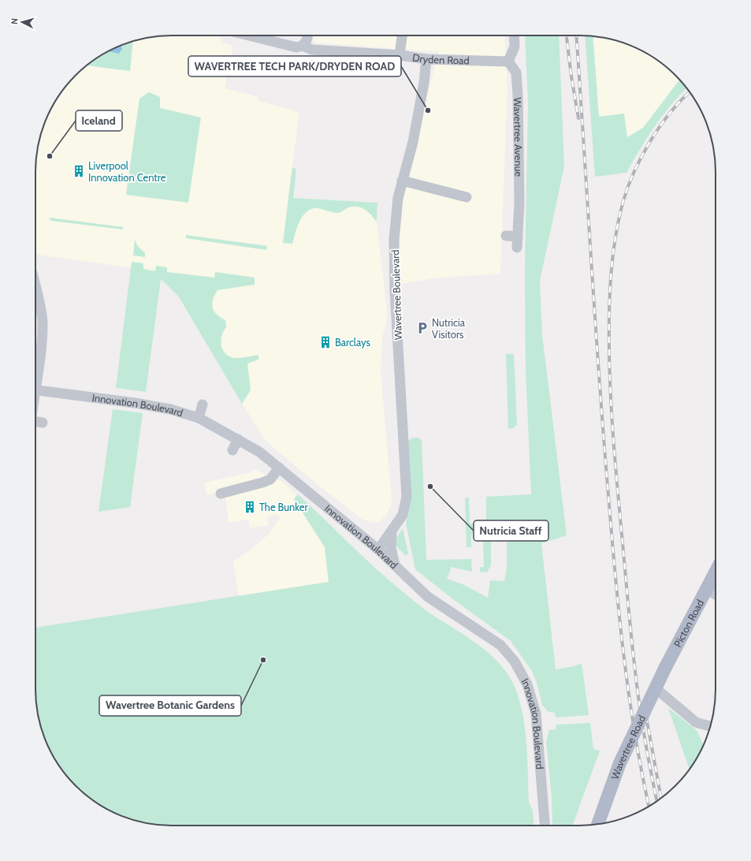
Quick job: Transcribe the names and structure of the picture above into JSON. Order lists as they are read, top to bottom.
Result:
{
  "streets": {
    "main road": ["Picton Road", "Wavertree Road"],
    "street": [
      "Dryden Road",
      "Wavertree Avenue",
      "Wavertree Boulevard",
      "Innovation Boulevard"
    ]
  },
  "crossings": [
    ["Dryden Road", "Wavertree Avenue"],
    ["Dryden Road", "Wavertree Boulevard"],
    ["Wavertree Boulevard", "Innovation Boulevard"],
    ["Picton Road", "Wavertree Road"]
  ],
  "places": {
    "other": [
      "WAVERTREE TECH PARK/DRYDEN ROAD",
      "Iceland",
      "Nutricia Staff",
      "Wavertree Botanic Gardens"
    ],
    "building": ["Liverpool Innovation Centre", "Barclays", "The Bunker"],
    "parking": ["Nutricia Visitors"]
  },
  "north": "left"
}
